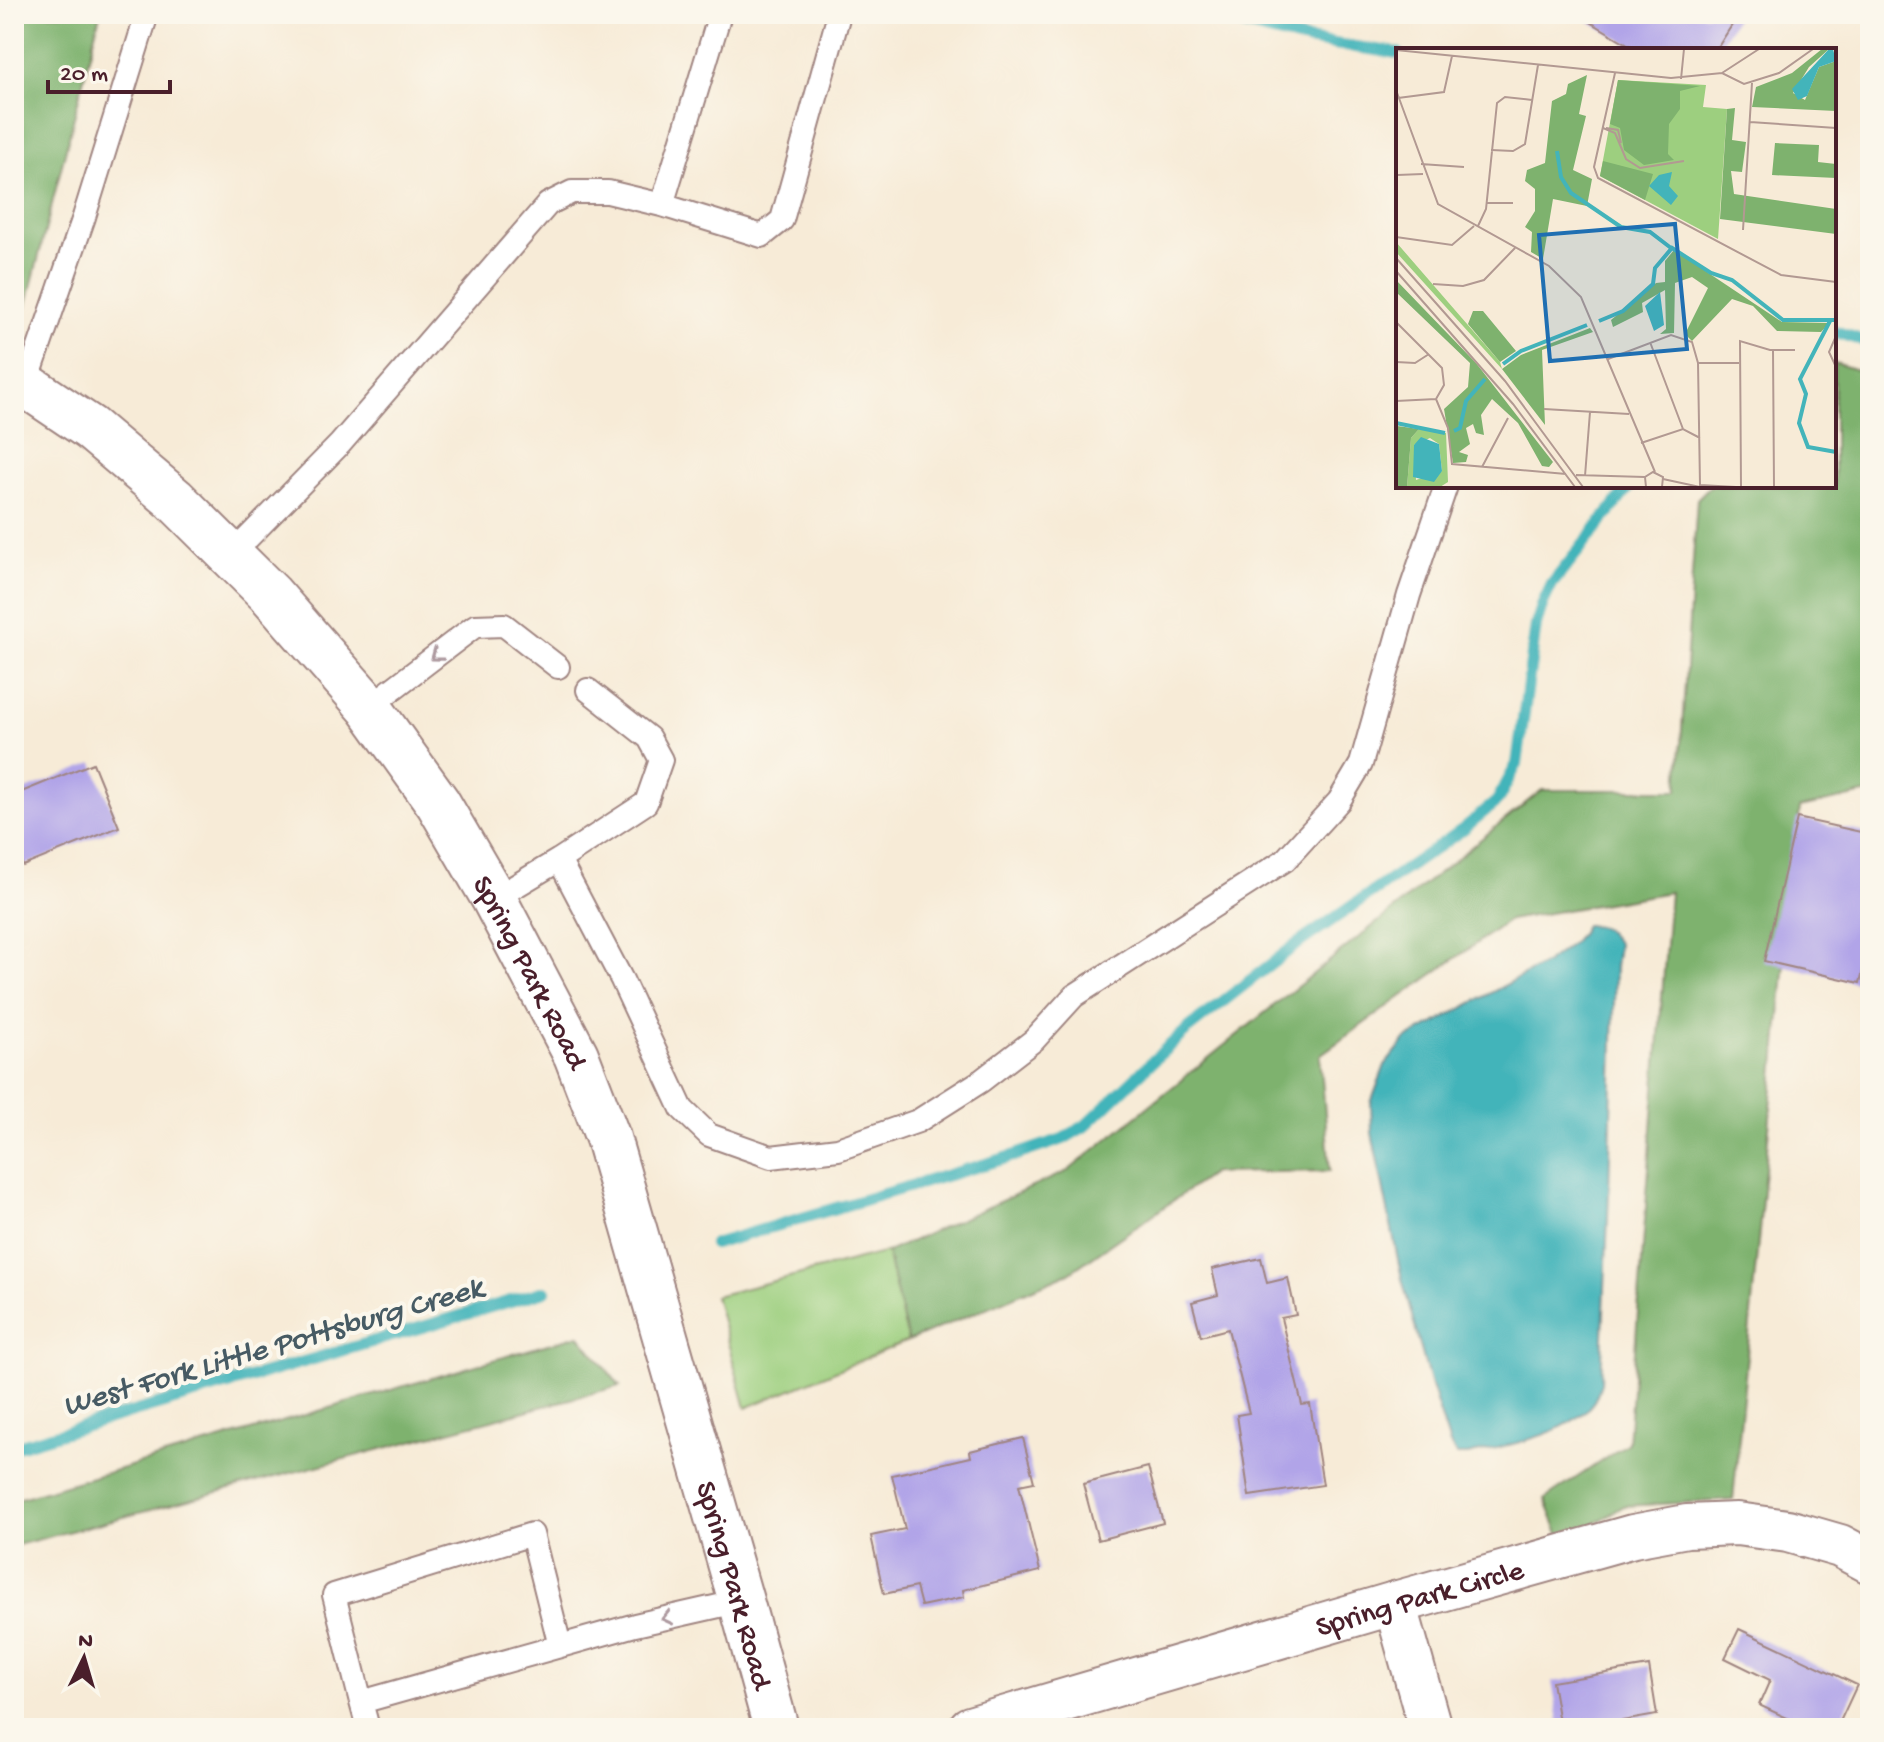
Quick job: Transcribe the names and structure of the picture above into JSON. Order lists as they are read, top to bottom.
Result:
{
  "streets": {
    "main road": ["Spring Park Road"],
    "street": ["Spring Park Circle"]
  },
  "water": ["West Fork Little Pottsburg Creek"],
  "scale_bar": "20 m",
  "north": "top"
}
